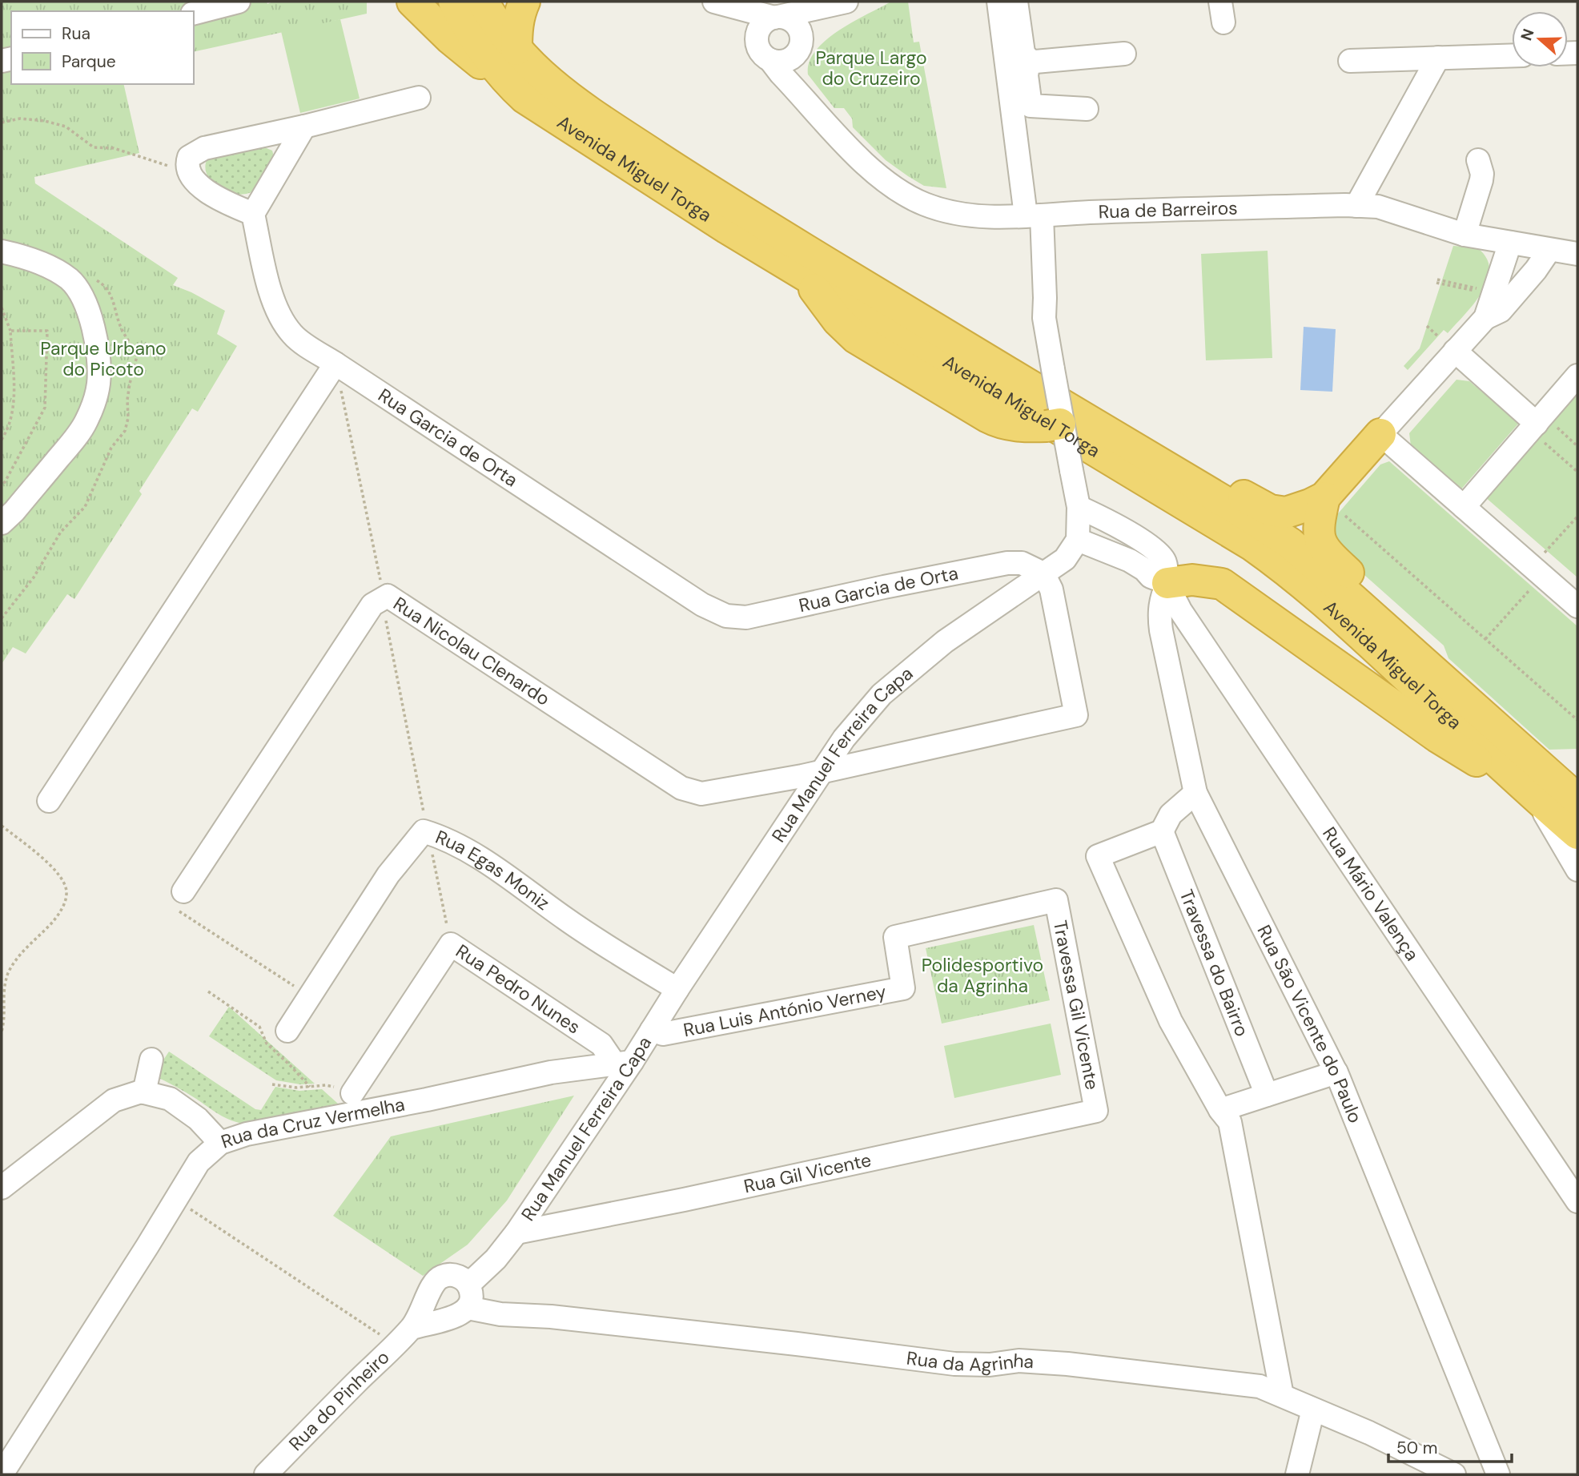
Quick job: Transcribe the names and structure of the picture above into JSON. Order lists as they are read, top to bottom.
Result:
{
  "streets": {
    "highway": ["Avenida Miguel Torga"],
    "street": [
      "Rua de Barreiros",
      "Rua Garcia de Orta",
      "Rua Nicolau Clenardo",
      "Rua Manuel Ferreira Capa",
      "Rua Egas Moniz",
      "Rua Mário Valença",
      "Travessa do Bairro",
      "Rua Pedro Nunes",
      "Travessa Gil Vicente",
      "Rua Luis António Verney",
      "Rua São Vicente do Paulo",
      "Rua da Cruz Vermelha",
      "Rua Gil Vicente",
      "Rua da Agrinha",
      "Rua do Pinheiro"
    ]
  },
  "crossings": [
    ["Rua Garcia de Orta", "Rua Nicolau Clenardo"],
    ["Rua Garcia de Orta", "Rua Manuel Ferreira Capa"],
    ["Rua Nicolau Clenardo", "Rua Manuel Ferreira Capa"],
    ["Rua Manuel Ferreira Capa", "Rua Egas Moniz"],
    ["Rua Manuel Ferreira Capa", "Rua Pedro Nunes"],
    ["Rua Manuel Ferreira Capa", "Rua Luis António Verney"],
    ["Rua Manuel Ferreira Capa", "Rua da Cruz Vermelha"],
    ["Rua Manuel Ferreira Capa", "Rua Gil Vicente"],
    ["Rua Manuel Ferreira Capa", "Rua da Agrinha"],
    ["Rua Manuel Ferreira Capa", "Rua do Pinheiro"],
    ["Rua Mário Valença", "Rua São Vicente do Paulo"],
    ["Rua Pedro Nunes", "Rua da Cruz Vermelha"],
    ["Travessa Gil Vicente", "Rua Luis António Verney"],
    ["Travessa Gil Vicente", "Rua Gil Vicente"],
    ["Rua da Agrinha", "Rua do Pinheiro"]
  ],
  "parks": ["Parque Largo do Cruzeiro", "Parque Urbano do Picoto", "Polidesportivo da Agrinha"],
  "legend": ["Rua", "Parque"],
  "scale_bar": "50 m",
  "north": "left"
}
